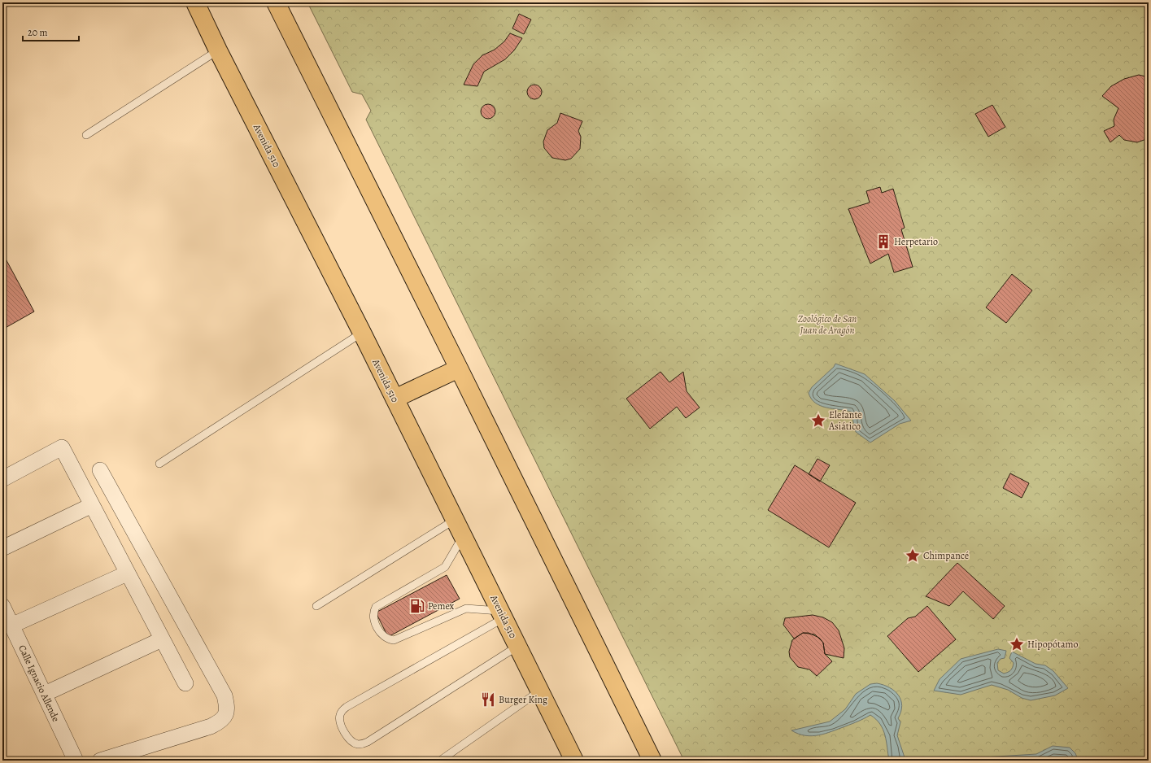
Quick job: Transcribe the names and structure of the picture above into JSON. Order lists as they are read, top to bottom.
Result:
{
  "streets": {
    "main road": ["Avenida 510"],
    "street": ["Calle Ignacio Allende"]
  },
  "parks": ["Zoológico de San Juan de Aragón"],
  "places": {
    "building": ["Herpetario"],
    "place": ["Elefante Asiático", "Chimpancé", "Hipopótamo"],
    "fuel station": ["Pemex"],
    "restaurant": ["Burger King"]
  },
  "scale_bar": "20 m"
}
